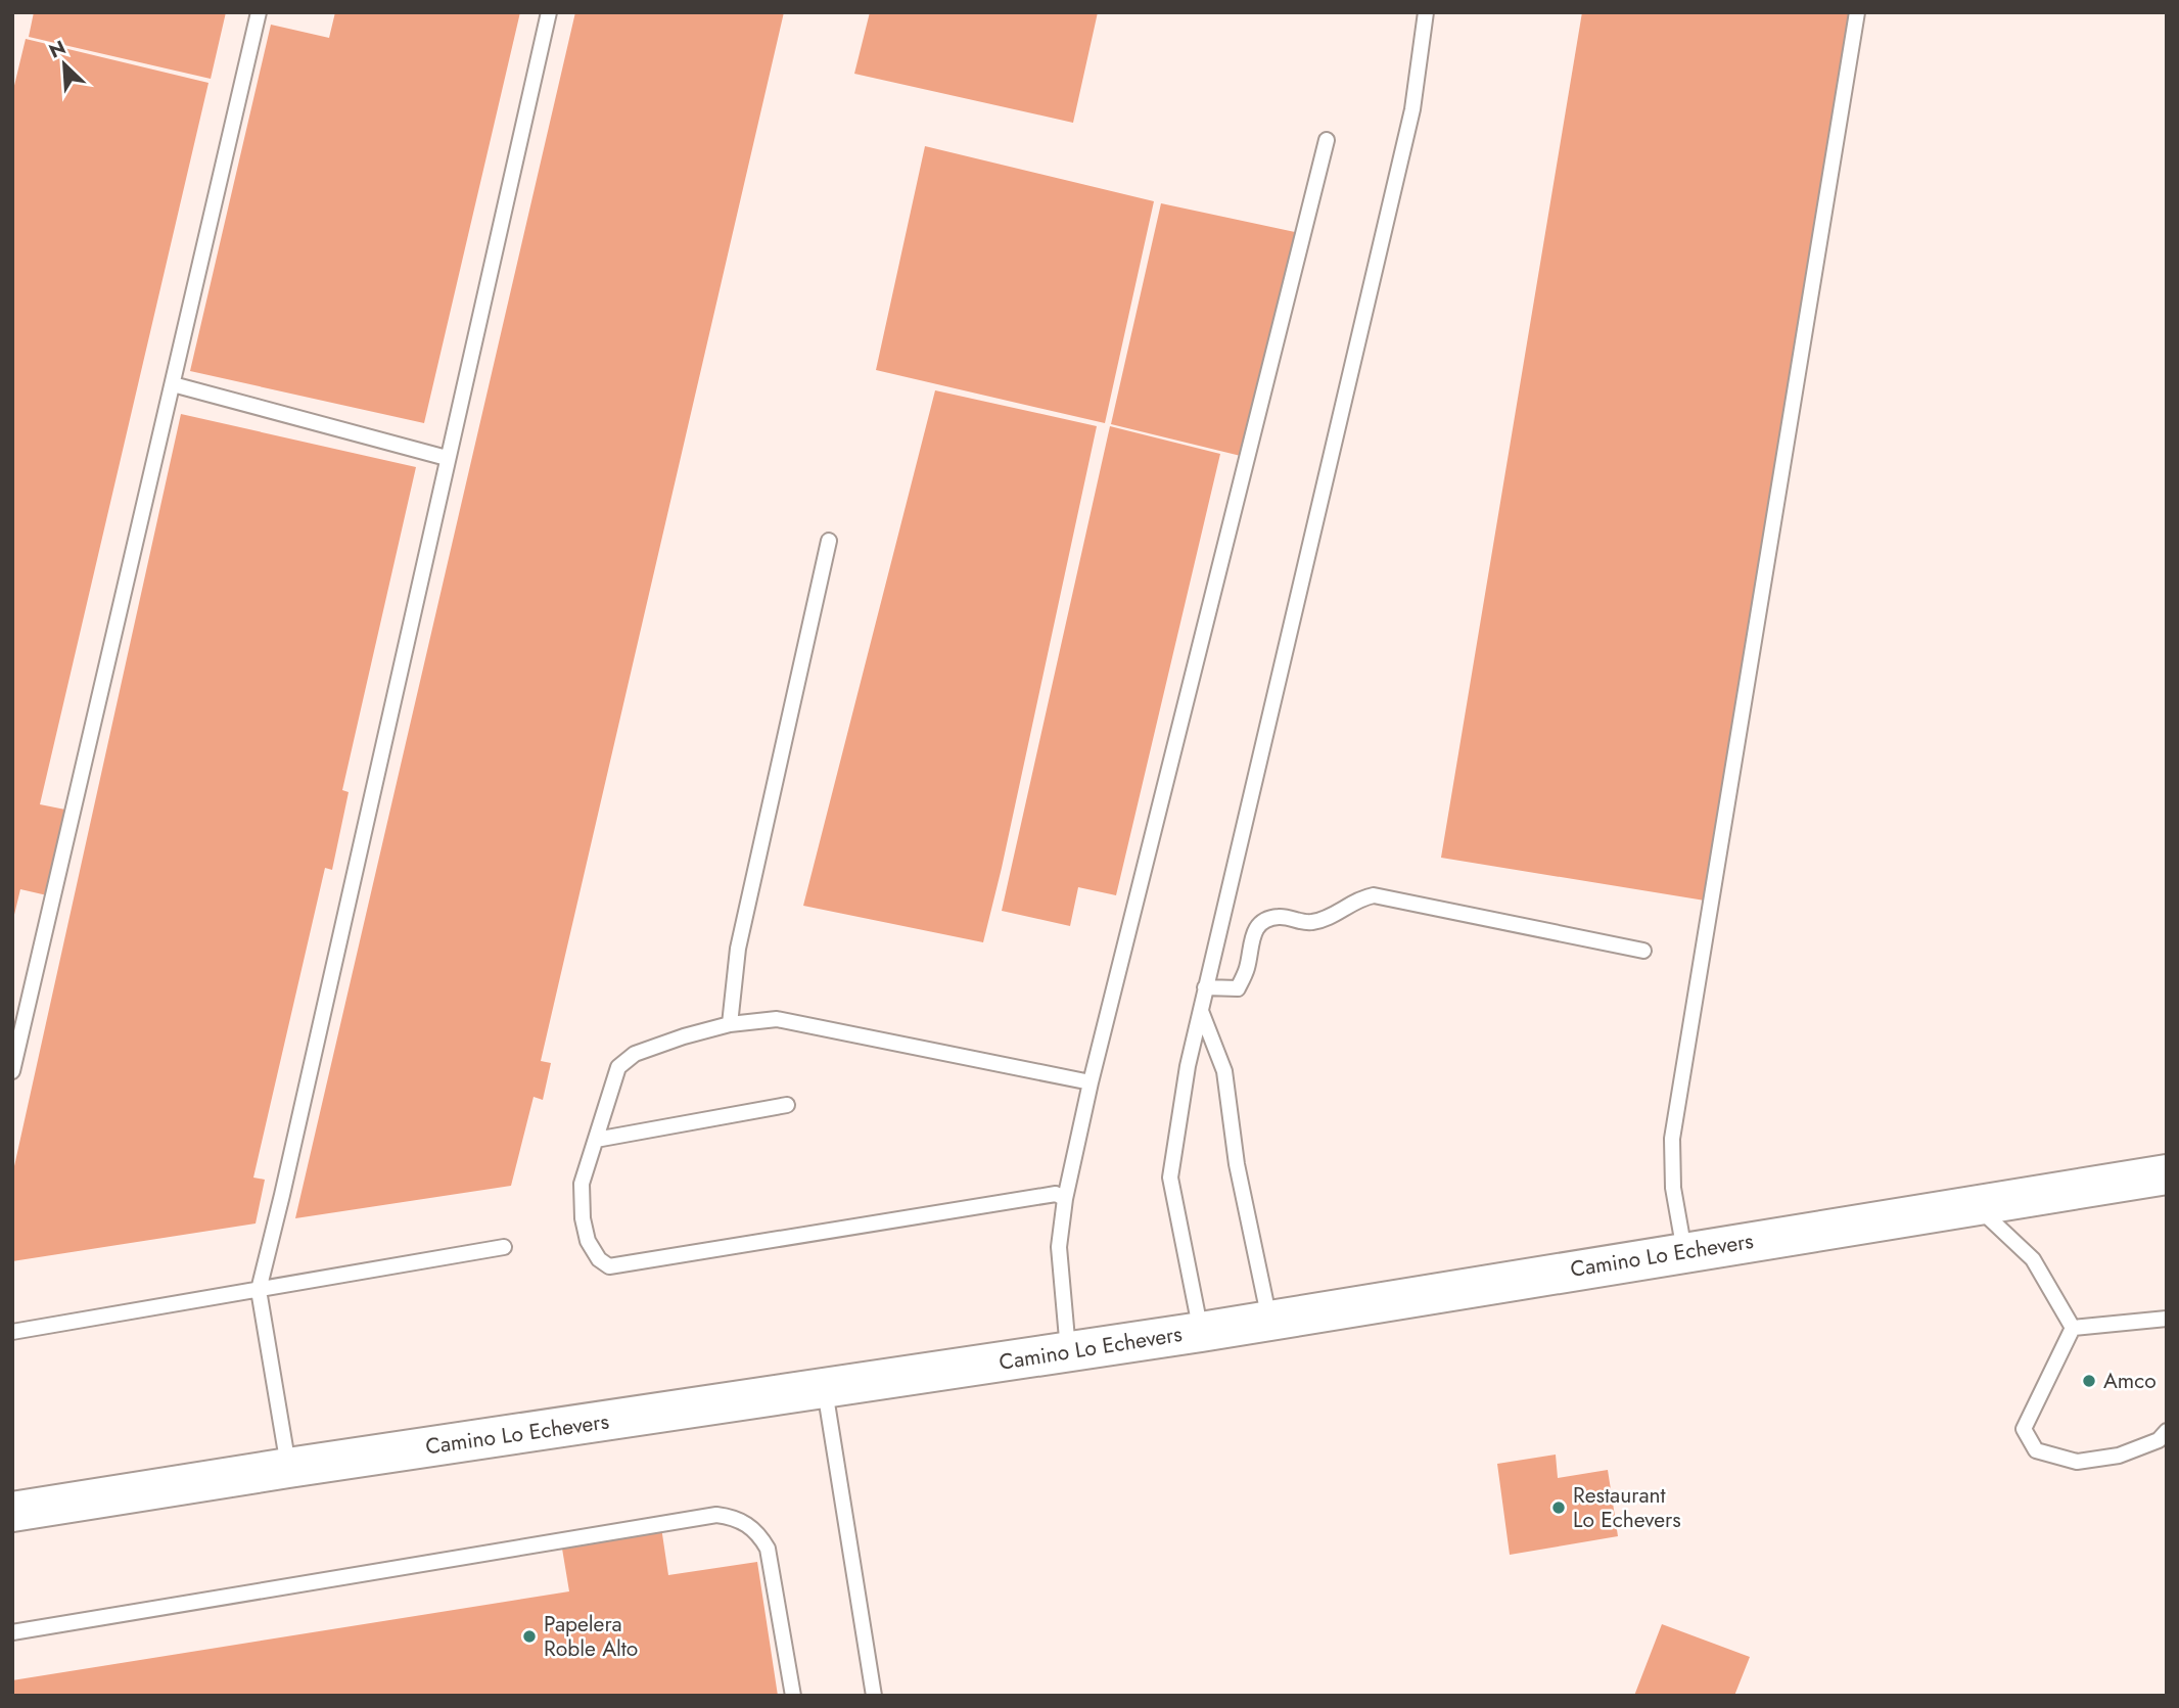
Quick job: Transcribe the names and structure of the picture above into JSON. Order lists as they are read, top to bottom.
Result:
{
  "streets": {
    "main road": ["Camino Lo Echevers"]
  },
  "places": ["Amco", "Restaurant Lo Echevers", "Papelera Roble Alto"],
  "north": "top left"
}
